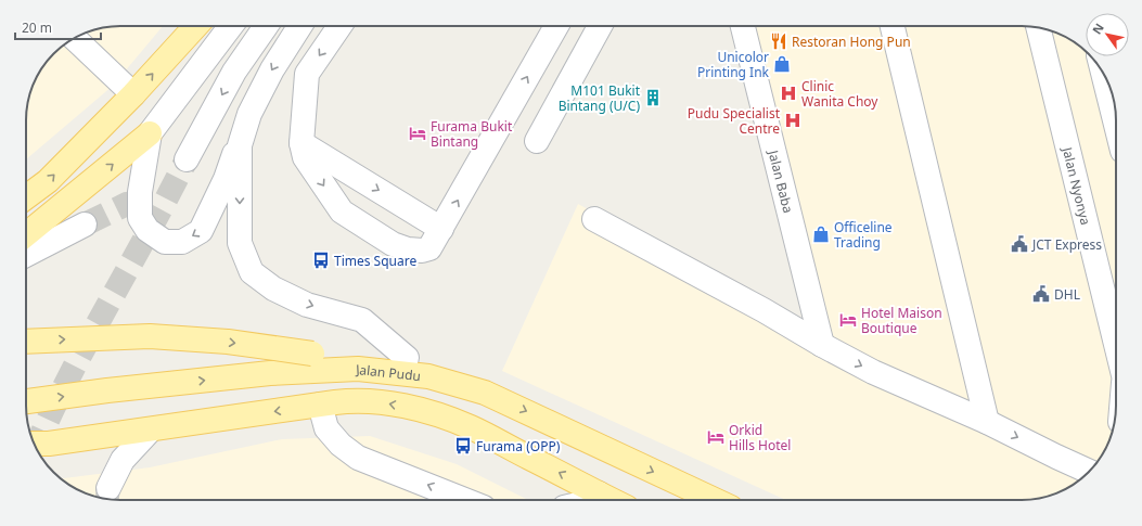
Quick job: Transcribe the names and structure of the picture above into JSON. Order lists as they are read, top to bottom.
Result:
{
  "streets": {
    "main road": ["Jalan Pudu"],
    "street": ["Jalan Baba", "Jalan Nyonya"]
  },
  "places": {
    "restaurant": ["Restoran Hong Pun"],
    "shop": ["Unicolor Printing Ink", "Officeline Trading"],
    "hospital": ["Clinic Wanita Choy", "Pudu Specialist Centre"],
    "building": ["M101 Bukit Bintang (U/C)"],
    "hotel": ["Furama Bukit Bintang", "Hotel Maison Boutique", "Orkid Hills Hotel"],
    "public building": ["JCT Express", "DHL"],
    "bus stop": ["Times Square", "Furama (OPP)"]
  },
  "scale_bar": "20 m",
  "north": "top left"
}
